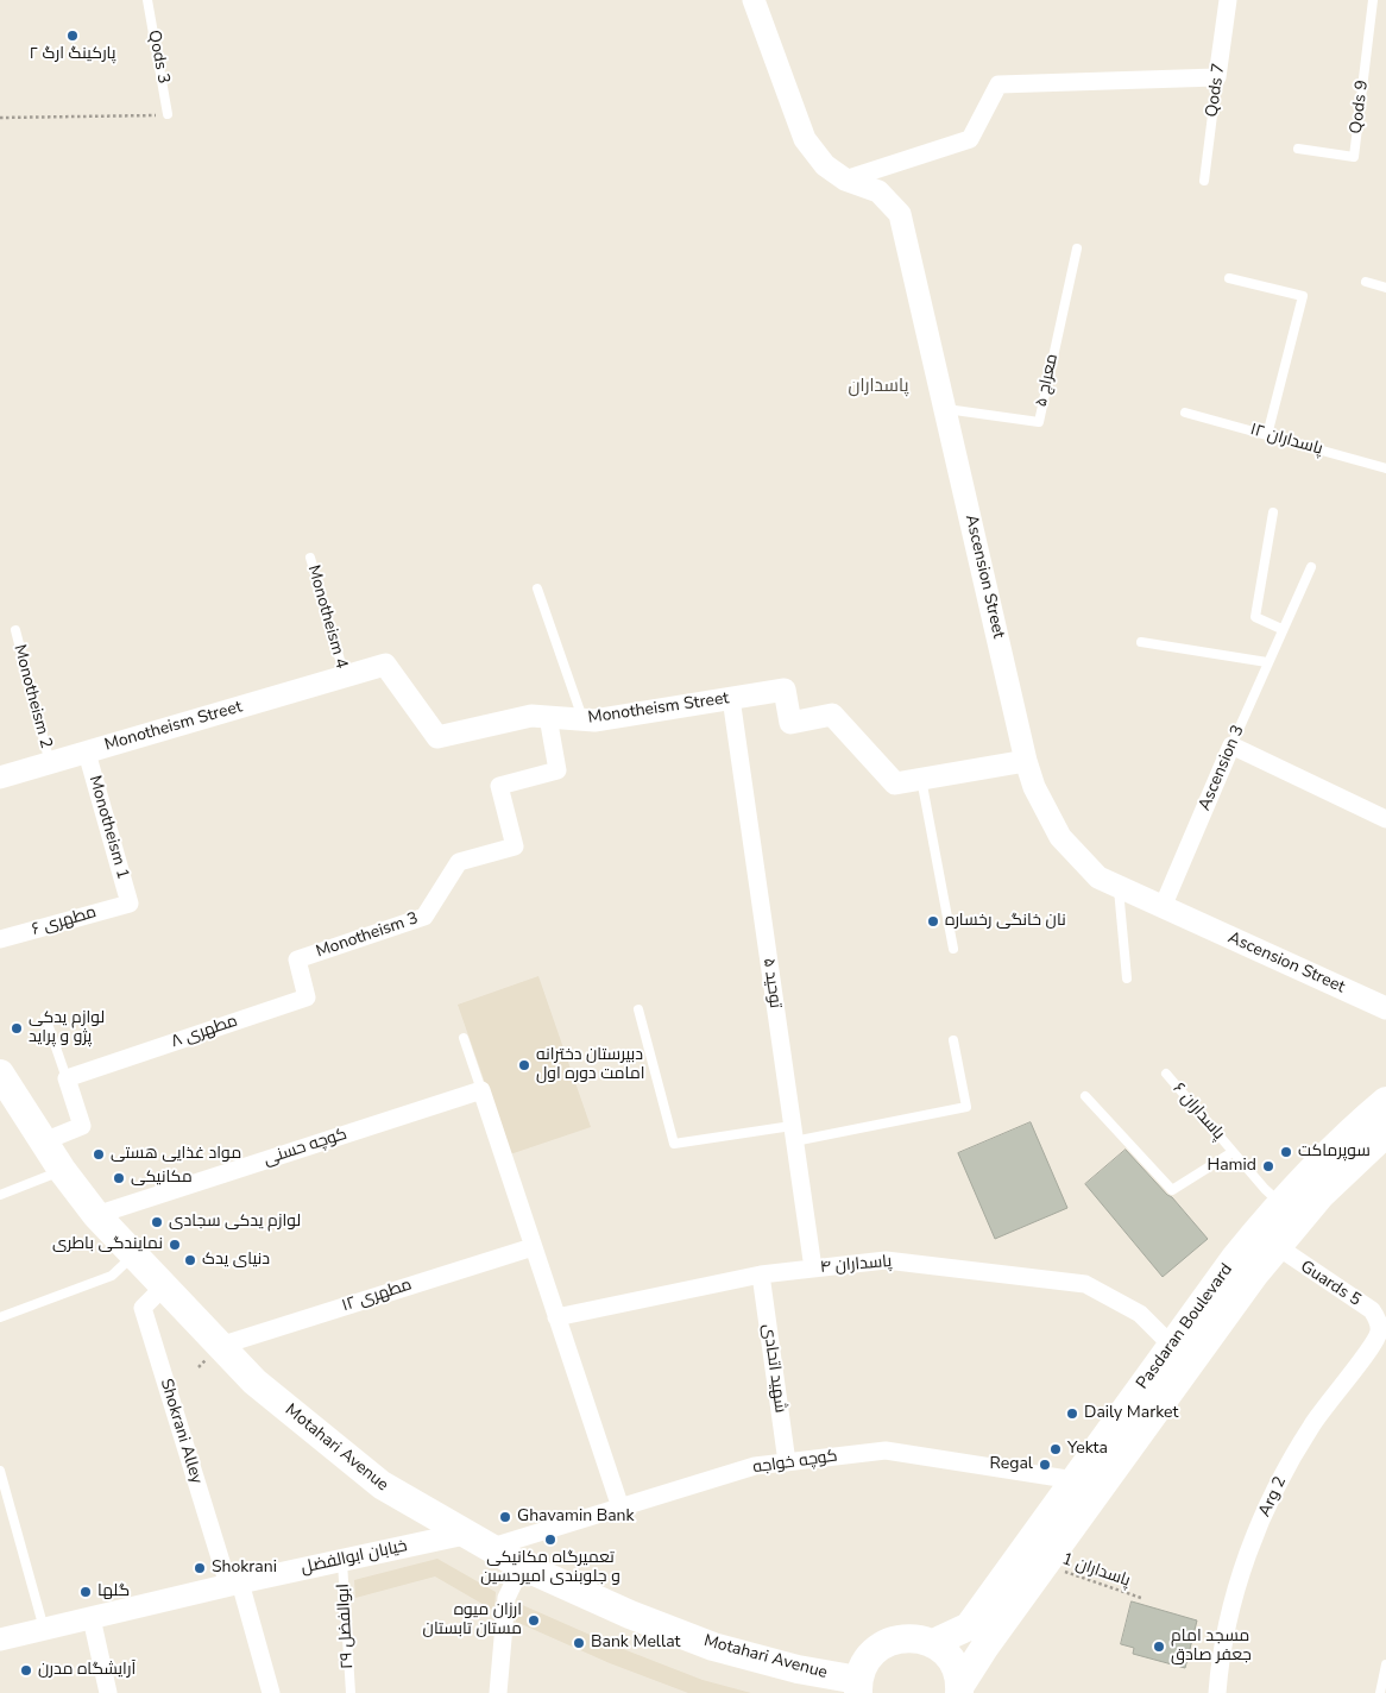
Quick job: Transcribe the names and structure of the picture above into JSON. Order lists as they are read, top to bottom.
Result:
{
  "streets": {
    "main road": ["Pasdaran Boulevard", "Motahari Avenue"],
    "street": [
      "Qods 7",
      "Ascension Street",
      "Monotheism Street",
      "Ascension 3",
      "Monotheism 1",
      "مطهری ۶",
      "Monotheism 3",
      "توحید ۵",
      "مطهری ۸",
      "کوچه حسنی",
      "پاسداران ۴",
      "Guards 5",
      "مطهری ۱۲",
      "شهید اتحادی",
      "Shokrani Alley",
      "کوچه خواجه",
      "Arg 2",
      "خیابان ابوالفضل"
    ],
    "lane": [
      "Qods 3",
      "Qods 9",
      "معراج ۵",
      "پاسداران ۱۲",
      "Monotheism 4",
      "Monotheism 2",
      "پاسداران ۶",
      "ابوالفضل ۲۹"
    ],
    "path": ["پاسداران 1"]
  },
  "crossings": [
    ["معراج ۵", "Ascension Street"],
    ["Ascension Street", "Monotheism Street"],
    ["Ascension Street", "Ascension 3"],
    ["Monotheism 4", "Monotheism Street"],
    ["Monotheism 2", "Monotheism Street"],
    ["Monotheism Street", "Monotheism 1"],
    ["Monotheism Street", "Monotheism 3"],
    ["Monotheism Street", "توحید ۵"],
    ["Monotheism 1", "مطهری ۶"],
    ["Monotheism 3", "مطهری ۸"],
    ["توحید ۵", "پاسداران ۴"],
    ["پاسداران ۶", "Pasdaran Boulevard"],
    ["کوچه حسنی", "Motahari Avenue"],
    ["پاسداران ۴", "Pasdaran Boulevard"],
    ["پاسداران ۴", "شهید اتحادی"],
    ["Guards 5", "Pasdaran Boulevard"],
    ["Guards 5", "Arg 2"],
    ["مطهری ۱۲", "Motahari Avenue"],
    ["Pasdaran Boulevard", "کوچه خواجه"],
    ["Pasdaran Boulevard", "پاسداران 1"],
    ["شهید اتحادی", "کوچه خواجه"],
    ["Shokrani Alley", "Motahari Avenue"],
    ["Shokrani Alley", "خیابان ابوالفضل"],
    ["Motahari Avenue", "کوچه خواجه"],
    ["Motahari Avenue", "خیابان ابوالفضل"],
    ["کوچه خواجه", "خیابان ابوالفضل"],
    ["خیابان ابوالفضل", "ابوالفضل ۲۹"]
  ],
  "districts": ["پاسداران"],
  "places": [
    "پارکینگ ارگ ۲",
    "نان خانگی رخساره",
    "لوازم یدکی پژو و پراید",
    "دبیرستان دخترانه امامت دوره اول",
    "سوپرماکت",
    "مواد غذایی هستی",
    "Hamid",
    "مکانیکی",
    "لوازم یدکی سجادی",
    "نمایندگی باطری",
    "دنیای یدک",
    "Daily Market",
    "Yekta",
    "Regal",
    "Ghavamin Bank",
    "تعمیرگاه مکانیکی و جلوبندی امیرحسین",
    "Shokrani",
    "گلها",
    "ارزان میوه مستان تابستان",
    "Bank Mellat",
    "مسجد امام جعفر صادق",
    "آرایشگاه مدرن"
  ]
}
